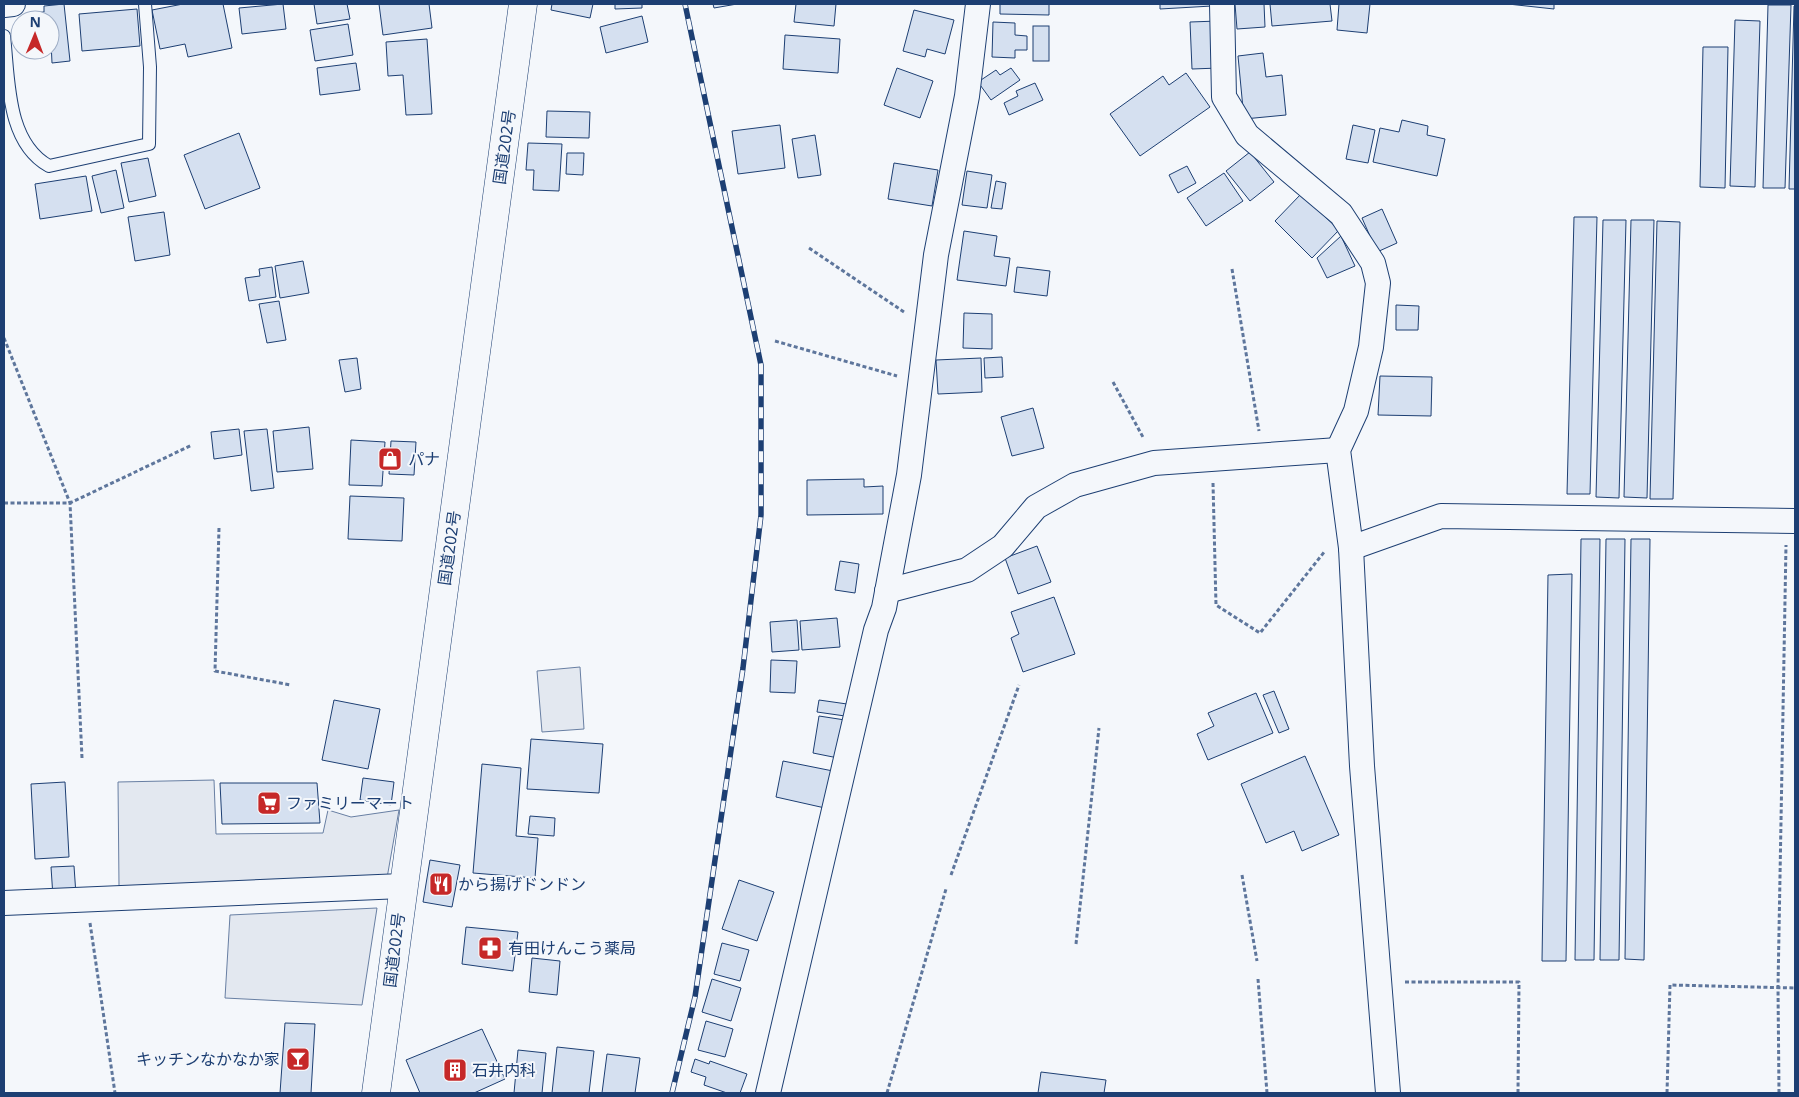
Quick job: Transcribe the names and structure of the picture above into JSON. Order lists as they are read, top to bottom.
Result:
{
  "streets": {
    "highway": ["国道202号"]
  },
  "places": {
    "shop": ["パナ"],
    "supermarket": ["ファミリーマート"],
    "restaurant": ["から揚げドンドン"],
    "pharmacy": ["有田けんこう薬局"],
    "bar": ["キッチンなかなか家"],
    "building": ["石井内科"]
  },
  "north": "top"
}
